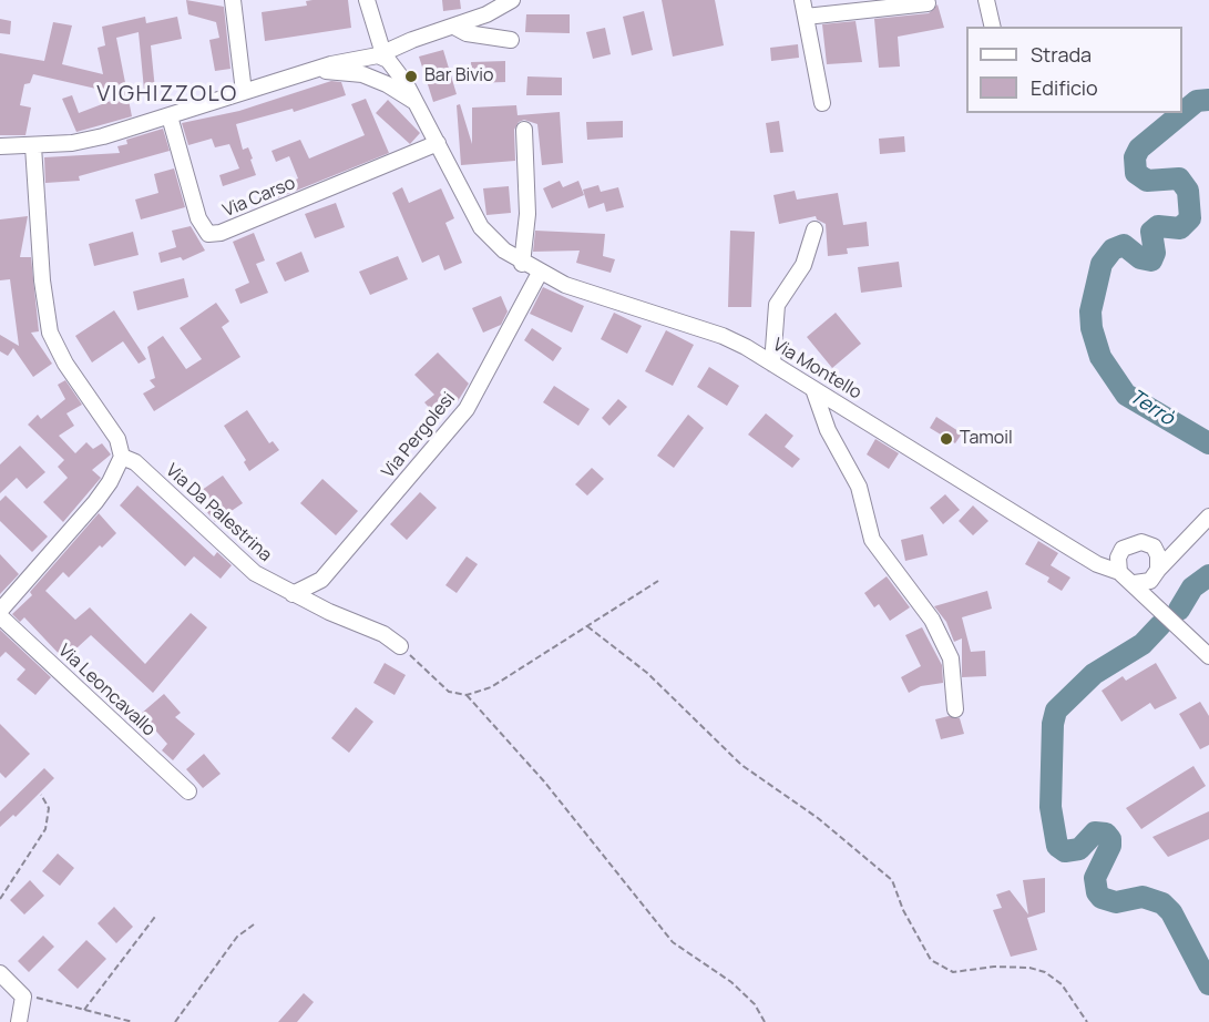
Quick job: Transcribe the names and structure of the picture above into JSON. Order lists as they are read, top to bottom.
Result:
{
  "streets": {
    "street": [
      "Via Carso",
      "Via Montello",
      "Via Pergolesi",
      "Via Da Palestrina",
      "Via Leoncavallo"
    ]
  },
  "crossings": [
    ["Via Carso", "Via Montello"],
    ["Via Montello", "Via Pergolesi"],
    ["Via Pergolesi", "Via Da Palestrina"]
  ],
  "districts": ["VIGHIZZOLO"],
  "water": ["Terrò"],
  "places": ["Bar Bivio", "Tamoil"],
  "legend": ["Strada", "Edificio"]
}
